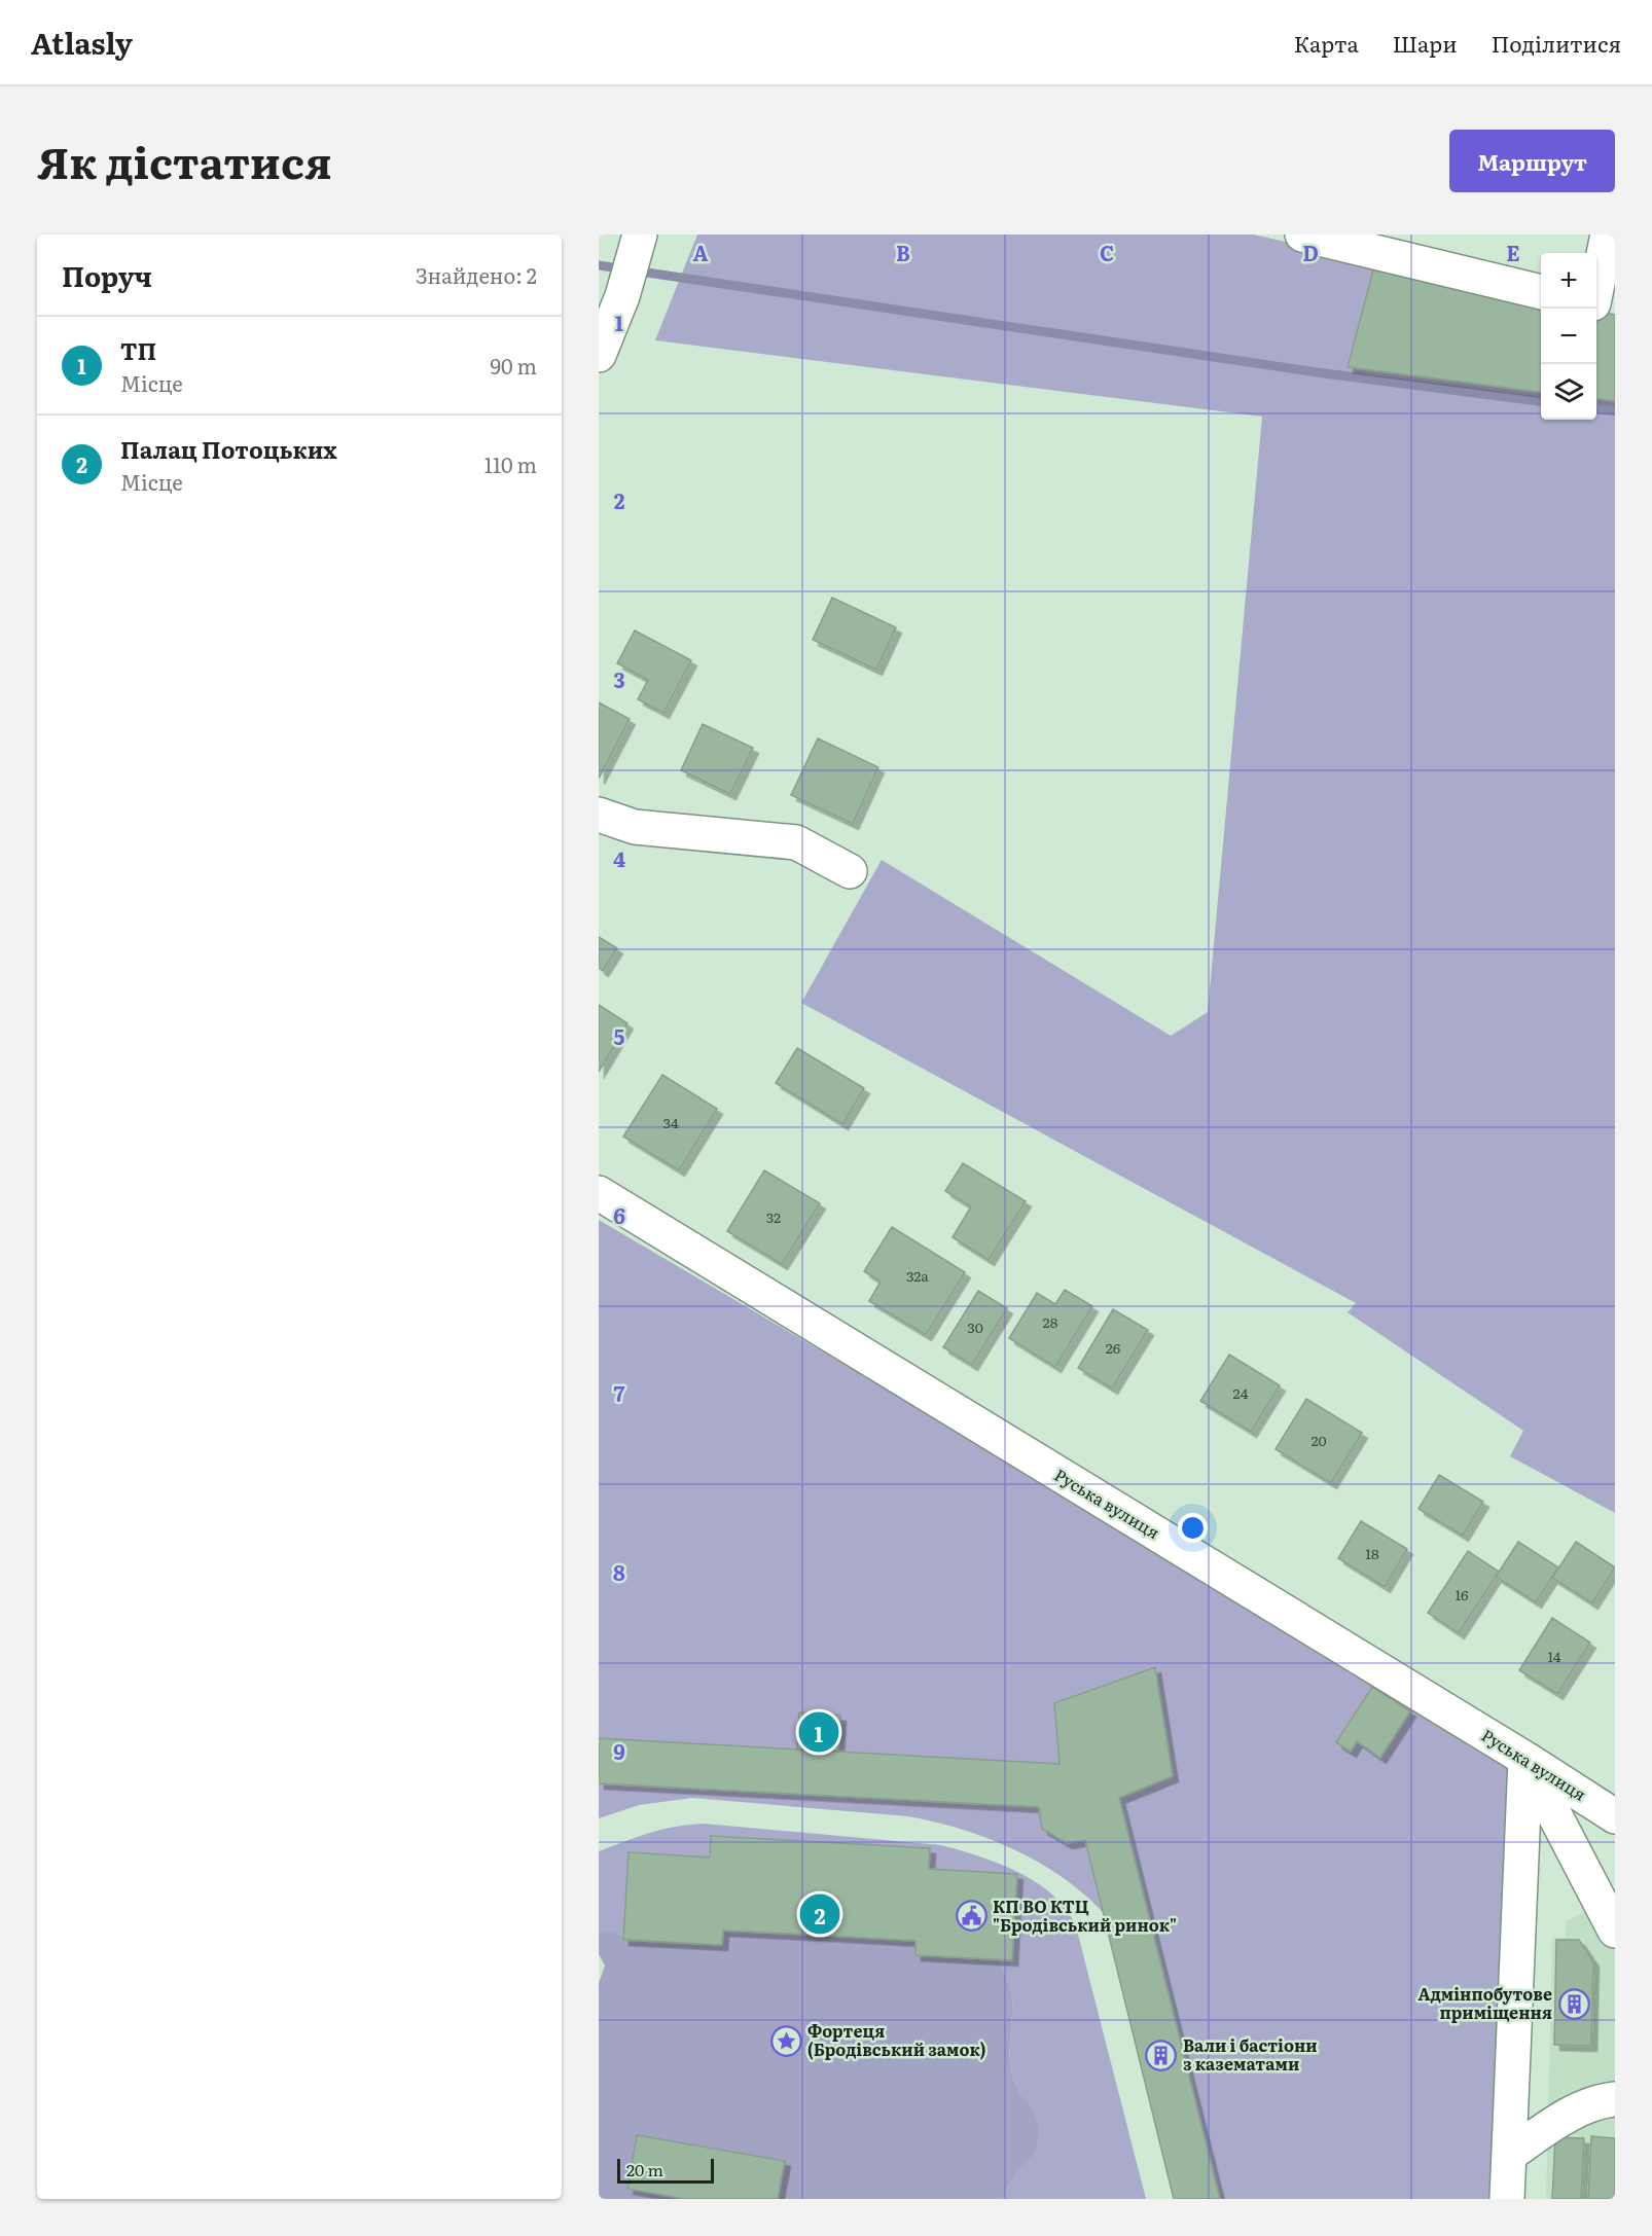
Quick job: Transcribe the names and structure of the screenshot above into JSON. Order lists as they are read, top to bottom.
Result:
{
  "streets": {
    "street": ["Руська вулиця"]
  },
  "places": {
    "public building": ["КП ВО КТЦ \"Бродівський ринок\""],
    "building": ["Адмінпобутове приміщення", "Вали і бастіони з казематами"],
    "place": ["Фортеця (Бродівський замок)"]
  },
  "house_numbers": [
    "34",
    "32",
    "32а",
    "28",
    "30",
    "26",
    "24",
    "20",
    "18",
    "16",
    "14"
  ],
  "scale_bar": "20 m",
  "page": {
    "header": "Atlasly",
    "nav": ["Карта", "Шари", "Поділитися"],
    "title": "Як дістатися",
    "buttons": "Маршрут",
    "heading": ["Поруч", "Знайдено: 2"],
    "map_buttons": ["+", "−"],
    "list": [
      {
        "mark": "1",
        "name": "ТП",
        "note": "Місце",
        "value": "90 m"
      },
      {
        "mark": "2",
        "name": "Палац Потоцьких",
        "note": "Місце",
        "value": "110 m"
      }
    ],
    "pins": ["1", "2"],
    "scale": "20 m"
  },
  "grid": {
    "columns": [
      "A",
      "B",
      "C",
      "D",
      "E"
    ],
    "rows": [
      "1",
      "2",
      "3",
      "4",
      "5",
      "6",
      "7",
      "8",
      "9"
    ]
  }
}
